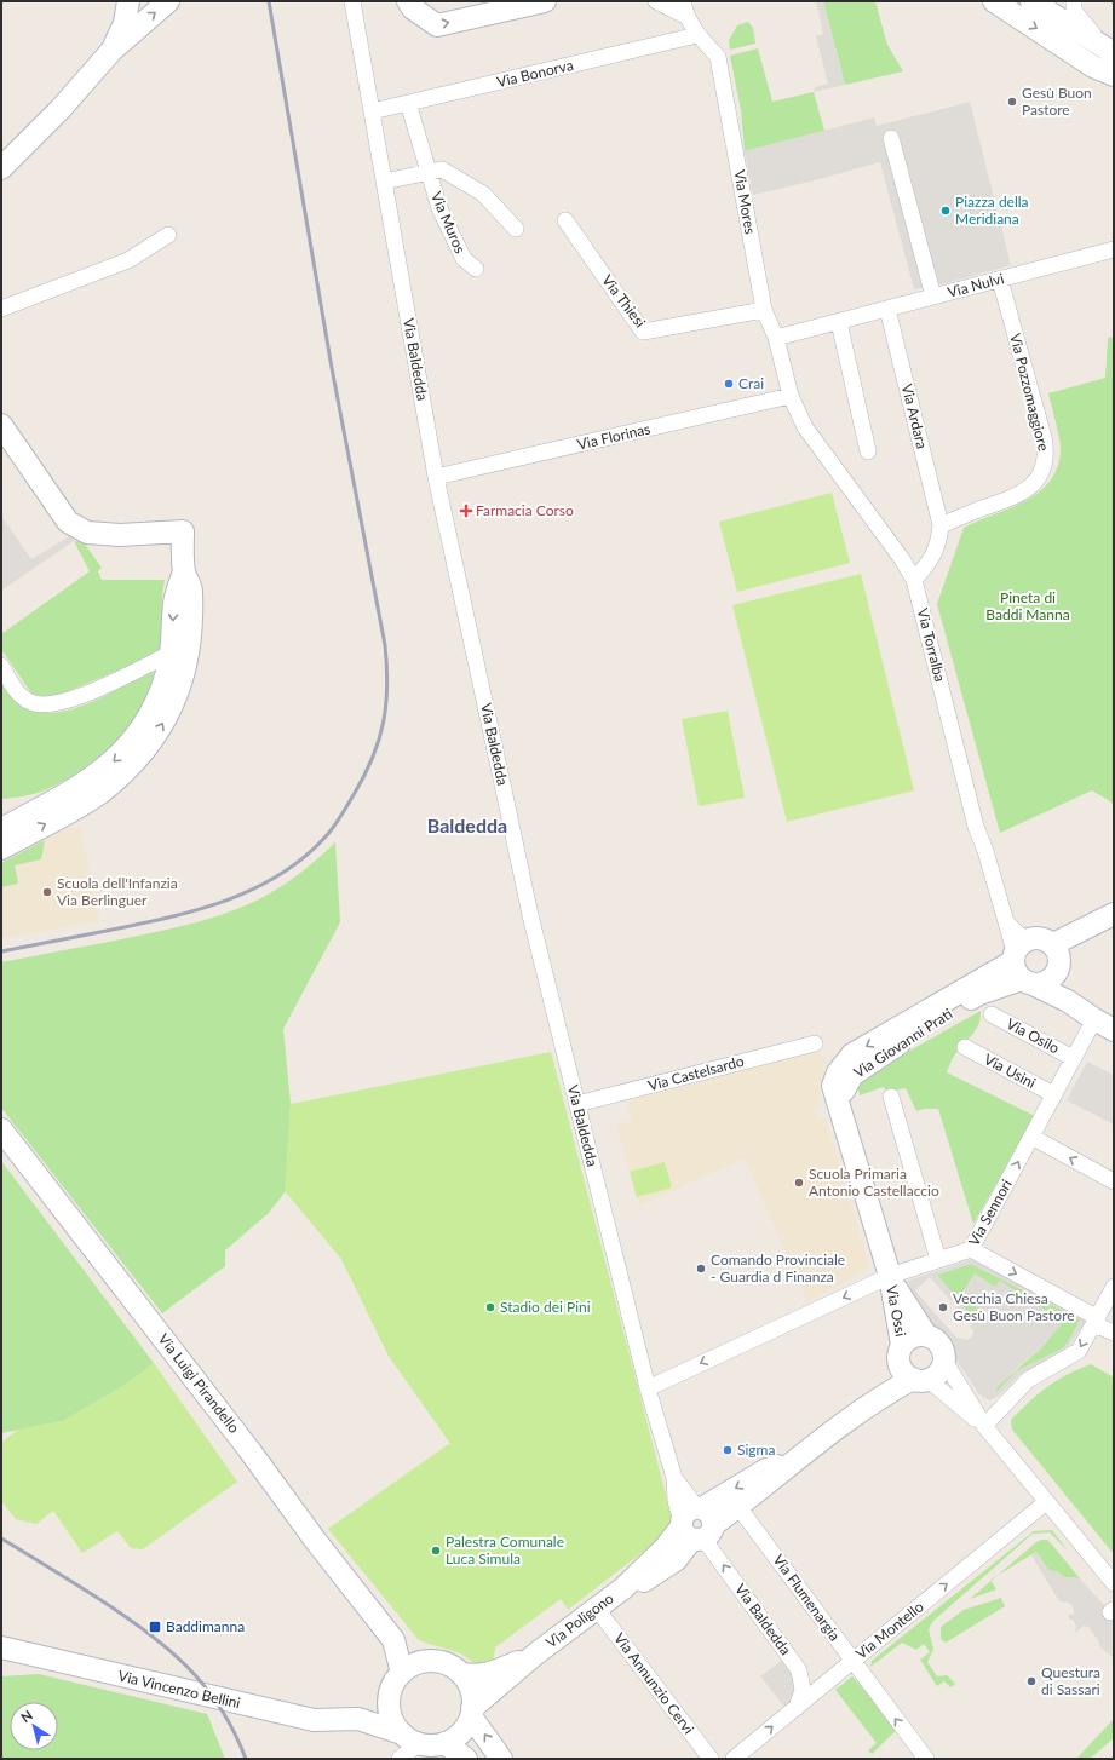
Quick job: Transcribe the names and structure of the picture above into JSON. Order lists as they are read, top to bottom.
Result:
{
  "streets": {
    "main road": [
      "Via Giovanni Prati",
      "Via Ossi",
      "Via Luigi Pirandello",
      "Via Poligono",
      "Via Vincenzo Bellini"
    ],
    "street": [
      "Via Bonorva",
      "Via Mores",
      "Via Muros",
      "Via Nulvi",
      "Via Thiesi",
      "Via Baldedda",
      "Via Pozzomaggiore",
      "Via Ardara",
      "Via Florinas",
      "Via Torralba",
      "Via Osilo",
      "Via Usini",
      "Via Castelsardo",
      "Via Sennori",
      "Via Flumenargia",
      "Via Montello",
      "Via Annunzio Cervi"
    ]
  },
  "crossings": [
    ["Via Bonorva", "Via Mores"],
    ["Via Bonorva", "Via Muros"],
    ["Via Bonorva", "Via Baldedda"],
    ["Via Mores", "Via Nulvi"],
    ["Via Mores", "Via Thiesi"],
    ["Via Mores", "Via Florinas"],
    ["Via Mores", "Via Torralba"],
    ["Via Muros", "Via Baldedda"],
    ["Via Nulvi", "Via Pozzomaggiore"],
    ["Via Nulvi", "Via Ardara"],
    ["Via Baldedda", "Via Florinas"],
    ["Via Baldedda", "Via Castelsardo"],
    ["Via Baldedda", "Via Sennori"],
    ["Via Baldedda", "Via Poligono"],
    ["Via Baldedda", "Via Montello"],
    ["Via Pozzomaggiore", "Via Ardara"],
    ["Via Florinas", "Via Torralba"],
    ["Via Torralba", "Via Giovanni Prati"],
    ["Via Osilo", "Via Sennori"],
    ["Via Giovanni Prati", "Via Ossi"],
    ["Via Usini", "Via Sennori"],
    ["Via Sennori", "Via Ossi"],
    ["Via Ossi", "Via Poligono"],
    ["Via Luigi Pirandello", "Via Poligono"],
    ["Via Luigi Pirandello", "Via Vincenzo Bellini"],
    ["Via Flumenargia", "Via Poligono"],
    ["Via Flumenargia", "Via Montello"],
    ["Via Poligono", "Via Annunzio Cervi"],
    ["Via Poligono", "Via Vincenzo Bellini"]
  ],
  "one_way": ["Via Flumenargia", "Via Montello"],
  "districts": ["Baldedda"],
  "parks": ["Pineta di Baddi Manna"],
  "places": {
    "other": [
      "Gesù Buon Pastore",
      "Piazza della Meridiana",
      "Crai",
      "Scuola dell'Infanzia Via Berlinguer",
      "Scuola Primaria Antonio Castellaccio",
      "Comando Provinciale - Guardia d Finanza",
      "Stadio dei Pini",
      "Vecchia Chiesa Gesù Buon Pastore",
      "Sigma",
      "Palestra Comunale Luca Simula",
      "Questura di Sassari"
    ],
    "health": ["Farmacia Corso"],
    "transit": ["Baddimanna"]
  },
  "north": "top left"
}
